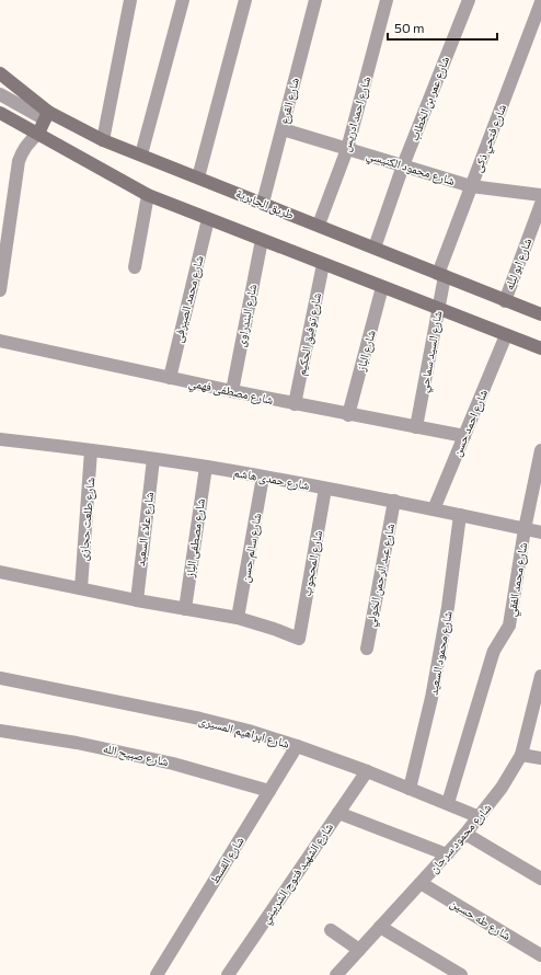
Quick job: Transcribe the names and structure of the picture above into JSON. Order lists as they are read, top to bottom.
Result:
{
  "streets": {
    "street": [
      "شارع عمر بن الخطاب",
      "شارع القرع",
      "شارع احمد ادريس",
      "شارع فتحي ذكى",
      "شارع محمود الكنيسي",
      "طريق الجابرية",
      "شارع ابو ليله",
      "شارع محمد الصيرفى",
      "شارع البندراوى",
      "شارع توفيق الحكيم",
      "شارع الباز",
      "شارع السيد سماحي",
      "شارع مصطفى فهمي",
      "شارع احمد حسن",
      "شارع حمدى هاشم",
      "شارع طلعت حجازى",
      "شارع علاء السعيد",
      "شارع مصطفى الباز",
      "شارع سالم حسن",
      "شارع المحجوب",
      "شارع عبد الرحمن الخولي",
      "شارع محمد الفقي",
      "شارع محمود السعيد",
      "شارع ابراهيم المسيرى",
      "شارع صبيح الله",
      "شارع محمود سرحان",
      "شارع القسط",
      "شارع الشهيد فتوح الشربيني",
      "شارع طه حسين"
    ]
  },
  "crossings": [
    ["شارع عمر بن الخطاب", "شارع محمود الكنيسي"],
    ["شارع عمر بن الخطاب", "طريق الجابرية"],
    ["شارع القرع", "شارع محمود الكنيسي"],
    ["شارع القرع", "طريق الجابرية"],
    ["شارع احمد ادريس", "شارع محمود الكنيسي"],
    ["شارع احمد ادريس", "طريق الجابرية"],
    ["شارع فتحي ذكى", "شارع محمود الكنيسي"],
    ["شارع فتحي ذكى", "طريق الجابرية"],
    ["شارع فتحي ذكى", "شارع السيد سماحي"],
    ["طريق الجابرية", "شارع ابو ليله"],
    ["طريق الجابرية", "شارع السيد سماحي"],
    ["شارع محمد الصيرفى", "شارع مصطفى فهمي"],
    ["شارع البندراوى", "شارع مصطفى فهمي"],
    ["شارع توفيق الحكيم", "شارع مصطفى فهمي"],
    ["شارع الباز", "شارع مصطفى فهمي"],
    ["شارع السيد سماحي", "شارع مصطفى فهمي"],
    ["شارع مصطفى فهمي", "شارع احمد حسن"],
    ["شارع احمد حسن", "شارع حمدى هاشم"],
    ["شارع حمدى هاشم", "شارع طلعت حجازى"],
    ["شارع حمدى هاشم", "شارع علاء السعيد"],
    ["شارع حمدى هاشم", "شارع مصطفى الباز"],
    ["شارع حمدى هاشم", "شارع سالم حسن"],
    ["شارع حمدى هاشم", "شارع المحجوب"],
    ["شارع حمدى هاشم", "شارع عبد الرحمن الخولي"],
    ["شارع حمدى هاشم", "شارع محمد الفقي"],
    ["شارع حمدى هاشم", "شارع محمود السعيد"],
    ["شارع سالم حسن", "شارع المحجوب"],
    ["شارع محمد الفقي", "شارع ابراهيم المسيرى"],
    ["شارع محمود السعيد", "شارع ابراهيم المسيرى"],
    ["شارع ابراهيم المسيرى", "شارع محمود سرحان"],
    ["شارع ابراهيم المسيرى", "شارع القسط"],
    ["شارع ابراهيم المسيرى", "شارع الشهيد فتوح الشربيني"],
    ["شارع صبيح الله", "شارع القسط"],
    ["شارع محمود سرحان", "شارع طه حسين"]
  ],
  "scale_bar": "50 m"
}
